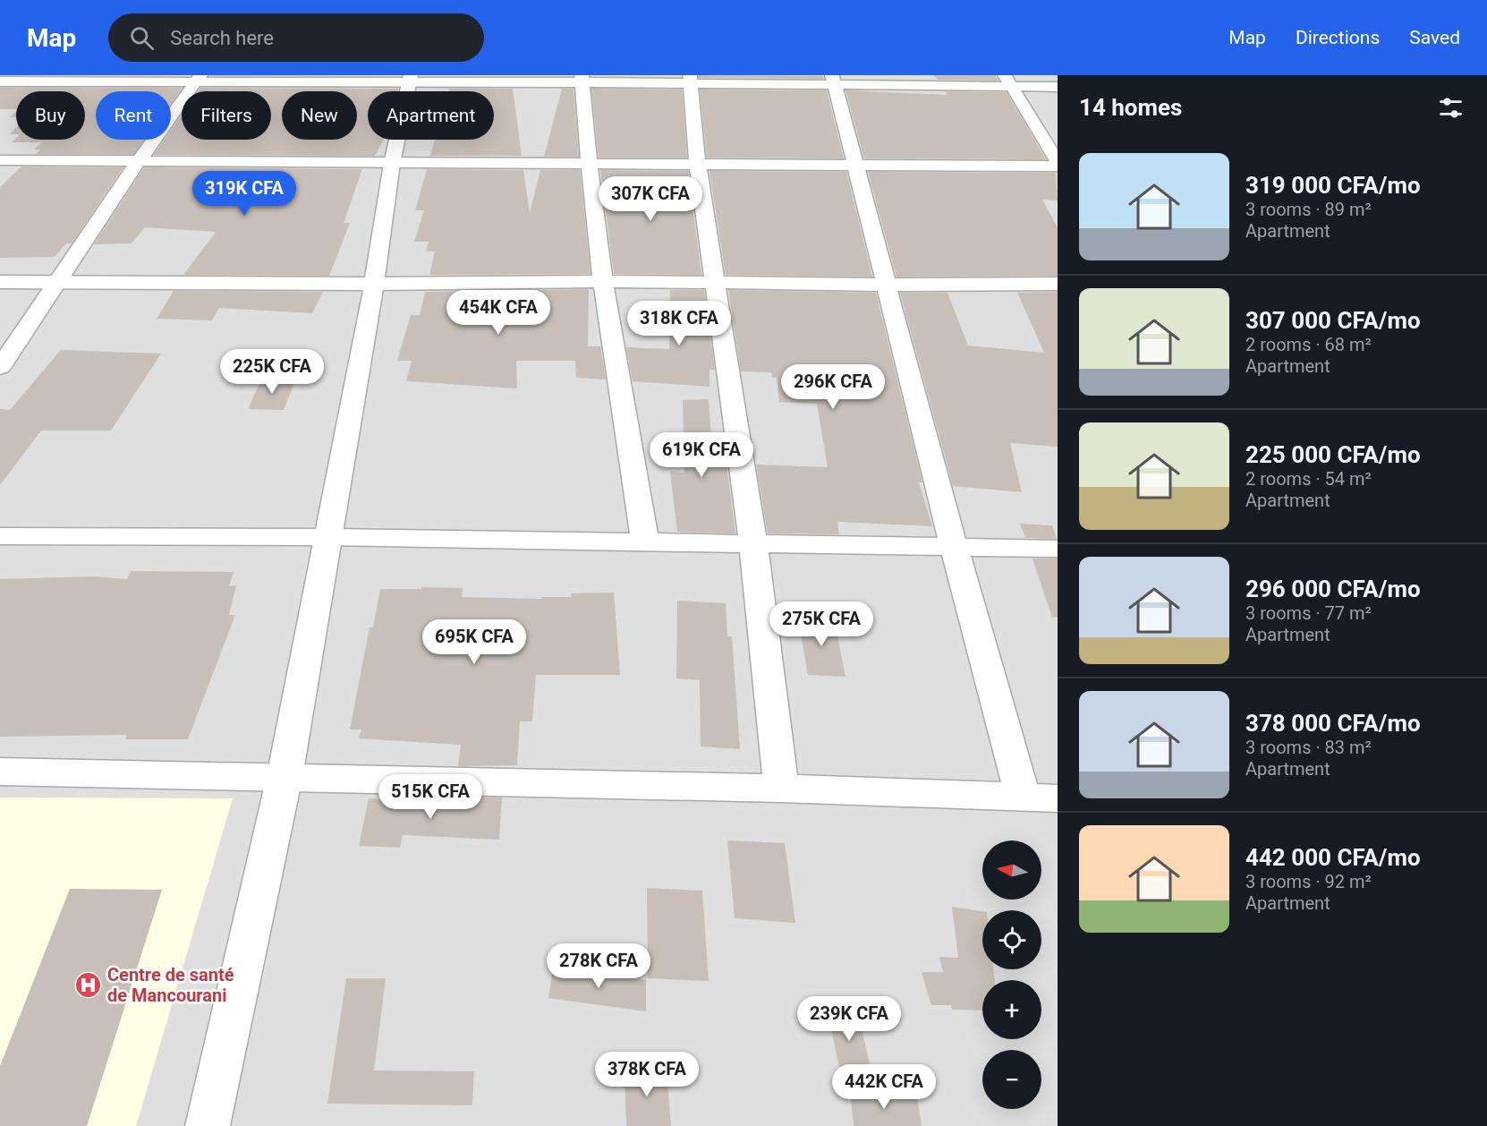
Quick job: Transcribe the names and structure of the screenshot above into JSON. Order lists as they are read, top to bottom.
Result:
{
  "places": {
    "hospital": ["Centre de santé de Mancourani"]
  },
  "north": "left",
  "page": {
    "header": "Map",
    "search": "Search here",
    "nav": ["Map", "Directions", "Saved"],
    "heading": "14 homes",
    "chip": [
      "Buy",
      "Rent",
      "Filters",
      "New",
      "Apartment"
    ],
    "list": [
      {
        "name": "319 000 CFA/mo",
        "note": "3 rooms · 89 m² · Apartment"
      },
      {
        "name": "307 000 CFA/mo",
        "note": "2 rooms · 68 m² · Apartment"
      },
      {
        "name": "225 000 CFA/mo",
        "note": "2 rooms · 54 m² · Apartment"
      },
      {
        "name": "296 000 CFA/mo",
        "note": "3 rooms · 77 m² · Apartment"
      },
      {
        "name": "378 000 CFA/mo",
        "note": "3 rooms · 83 m² · Apartment"
      },
      {
        "name": "442 000 CFA/mo",
        "note": "3 rooms · 92 m² · Apartment"
      }
    ],
    "price": [
      "319K CFA",
      "307K CFA",
      "454K CFA",
      "318K CFA",
      "225K CFA",
      "296K CFA",
      "619K CFA",
      "275K CFA",
      "695K CFA",
      "515K CFA",
      "278K CFA",
      "239K CFA",
      "378K CFA",
      "442K CFA"
    ],
    "map_buttons": ["+", "−"]
  }
}
